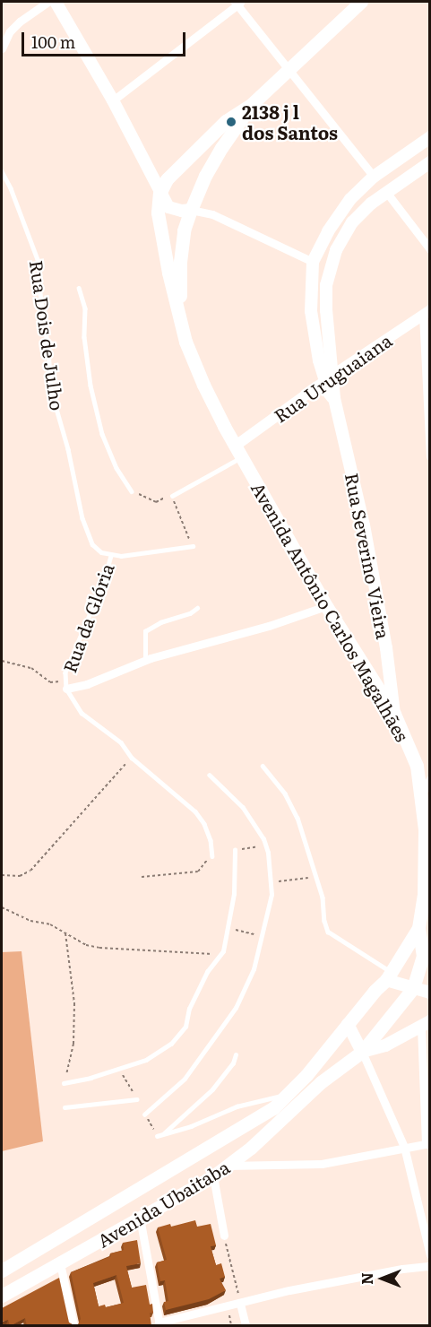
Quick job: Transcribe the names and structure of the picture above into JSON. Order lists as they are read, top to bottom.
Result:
{
  "streets": {
    "main road": ["Rua Severino Vieira", "Avenida Antônio Carlos Magalhães", "Avenida Ubaitaba"],
    "street": ["Rua Uruguaiana"],
    "lane": ["Rua Dois de Julho", "Rua da Glória"]
  },
  "crossings": [
    ["Rua Dois de Julho", "Rua da Glória"],
    ["Rua Uruguaiana", "Rua Severino Vieira"],
    ["Rua Uruguaiana", "Avenida Antônio Carlos Magalhães"],
    ["Rua Severino Vieira", "Avenida Antônio Carlos Magalhães"],
    ["Avenida Antônio Carlos Magalhães", "Avenida Ubaitaba"]
  ],
  "places": ["2138 j l dos Santos"],
  "scale_bar": "100 m",
  "north": "left"
}
